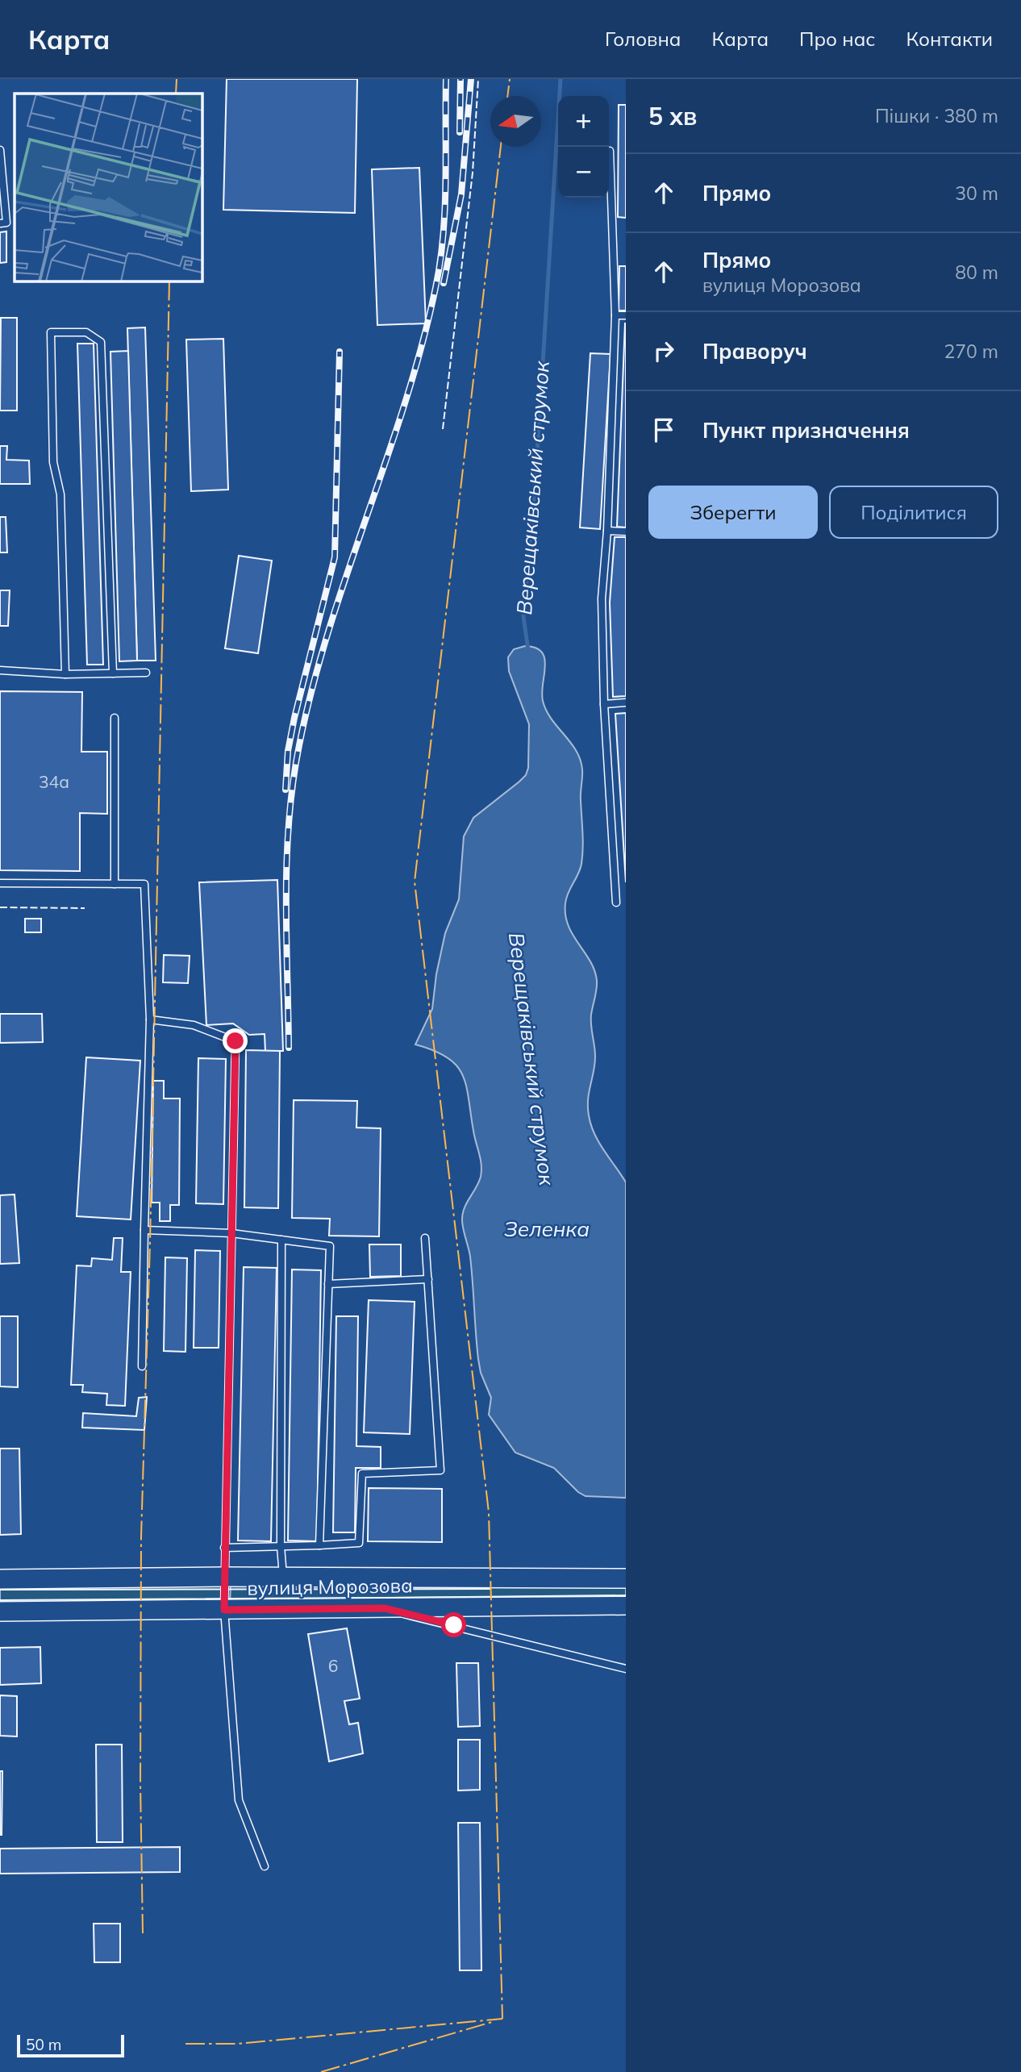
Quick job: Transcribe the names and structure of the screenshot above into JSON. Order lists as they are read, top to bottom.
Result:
{
  "streets": {
    "main road": ["вулиця Морозова"]
  },
  "water": ["Верещаківський струмок", "Зеленка"],
  "house_numbers": ["34а", "6"],
  "scale_bar": "50 m",
  "north": "left",
  "page": {
    "header": "Карта",
    "nav": [
      "Головна",
      "Карта",
      "Про нас",
      "Контакти"
    ],
    "heading": ["5 хв", "Пішки · 380 m"],
    "map_buttons": ["+", "−"],
    "list": [
      ["Прямо", "30 m"],
      ["Прямо", "вулиця Морозова", "80 m"],
      ["Праворуч", "270 m"],
      "Пункт призначення"
    ],
    "buttons": ["Зберегти", "Поділитися"],
    "scale": "50 m"
  }
}
